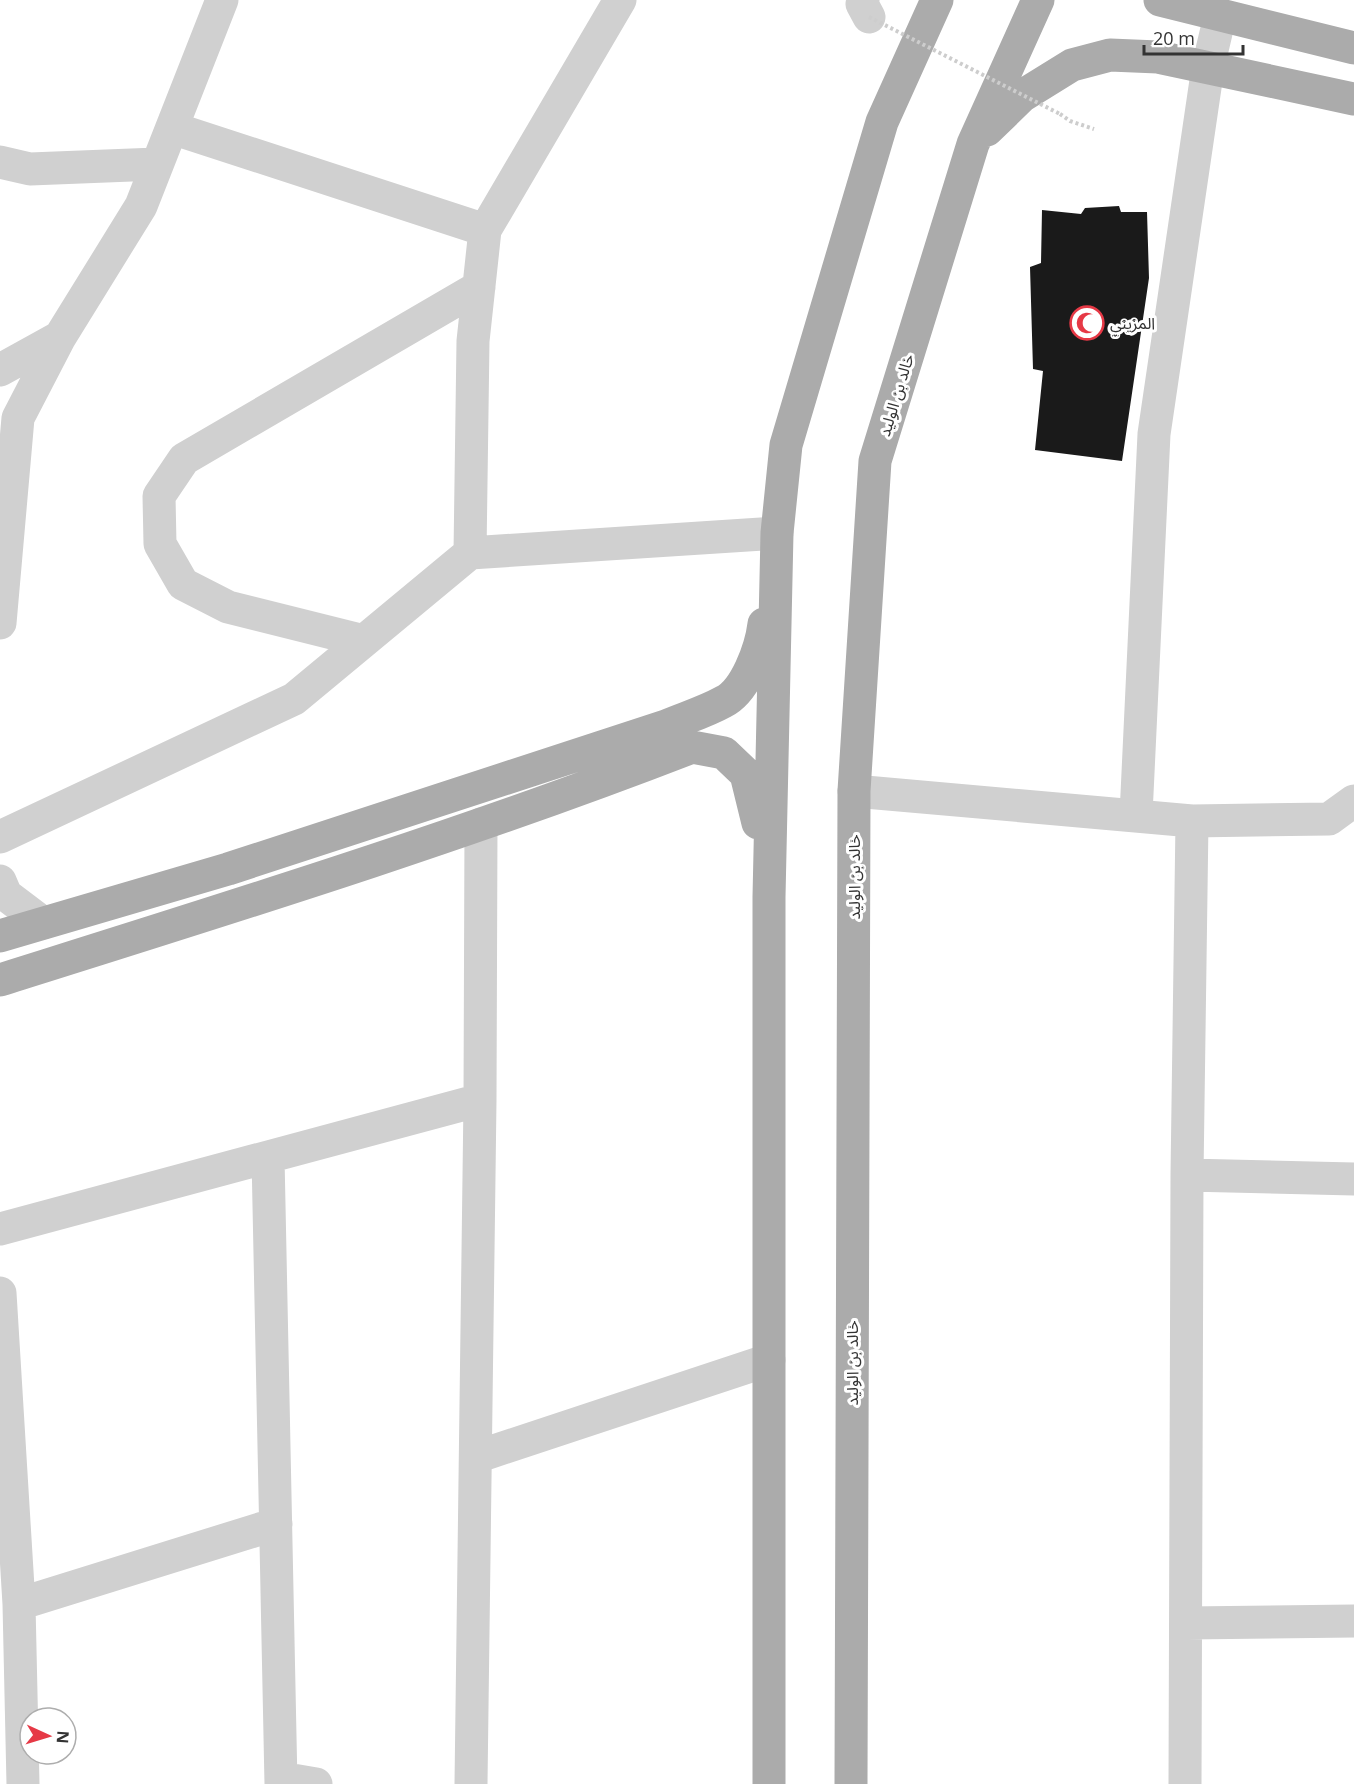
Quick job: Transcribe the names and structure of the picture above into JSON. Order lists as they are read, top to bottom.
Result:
{
  "streets": {
    "main road": ["خالد بن الوليد"]
  },
  "places": {
    "mosque": ["المزيني"]
  },
  "scale_bar": "20 m",
  "north": "right"
}
